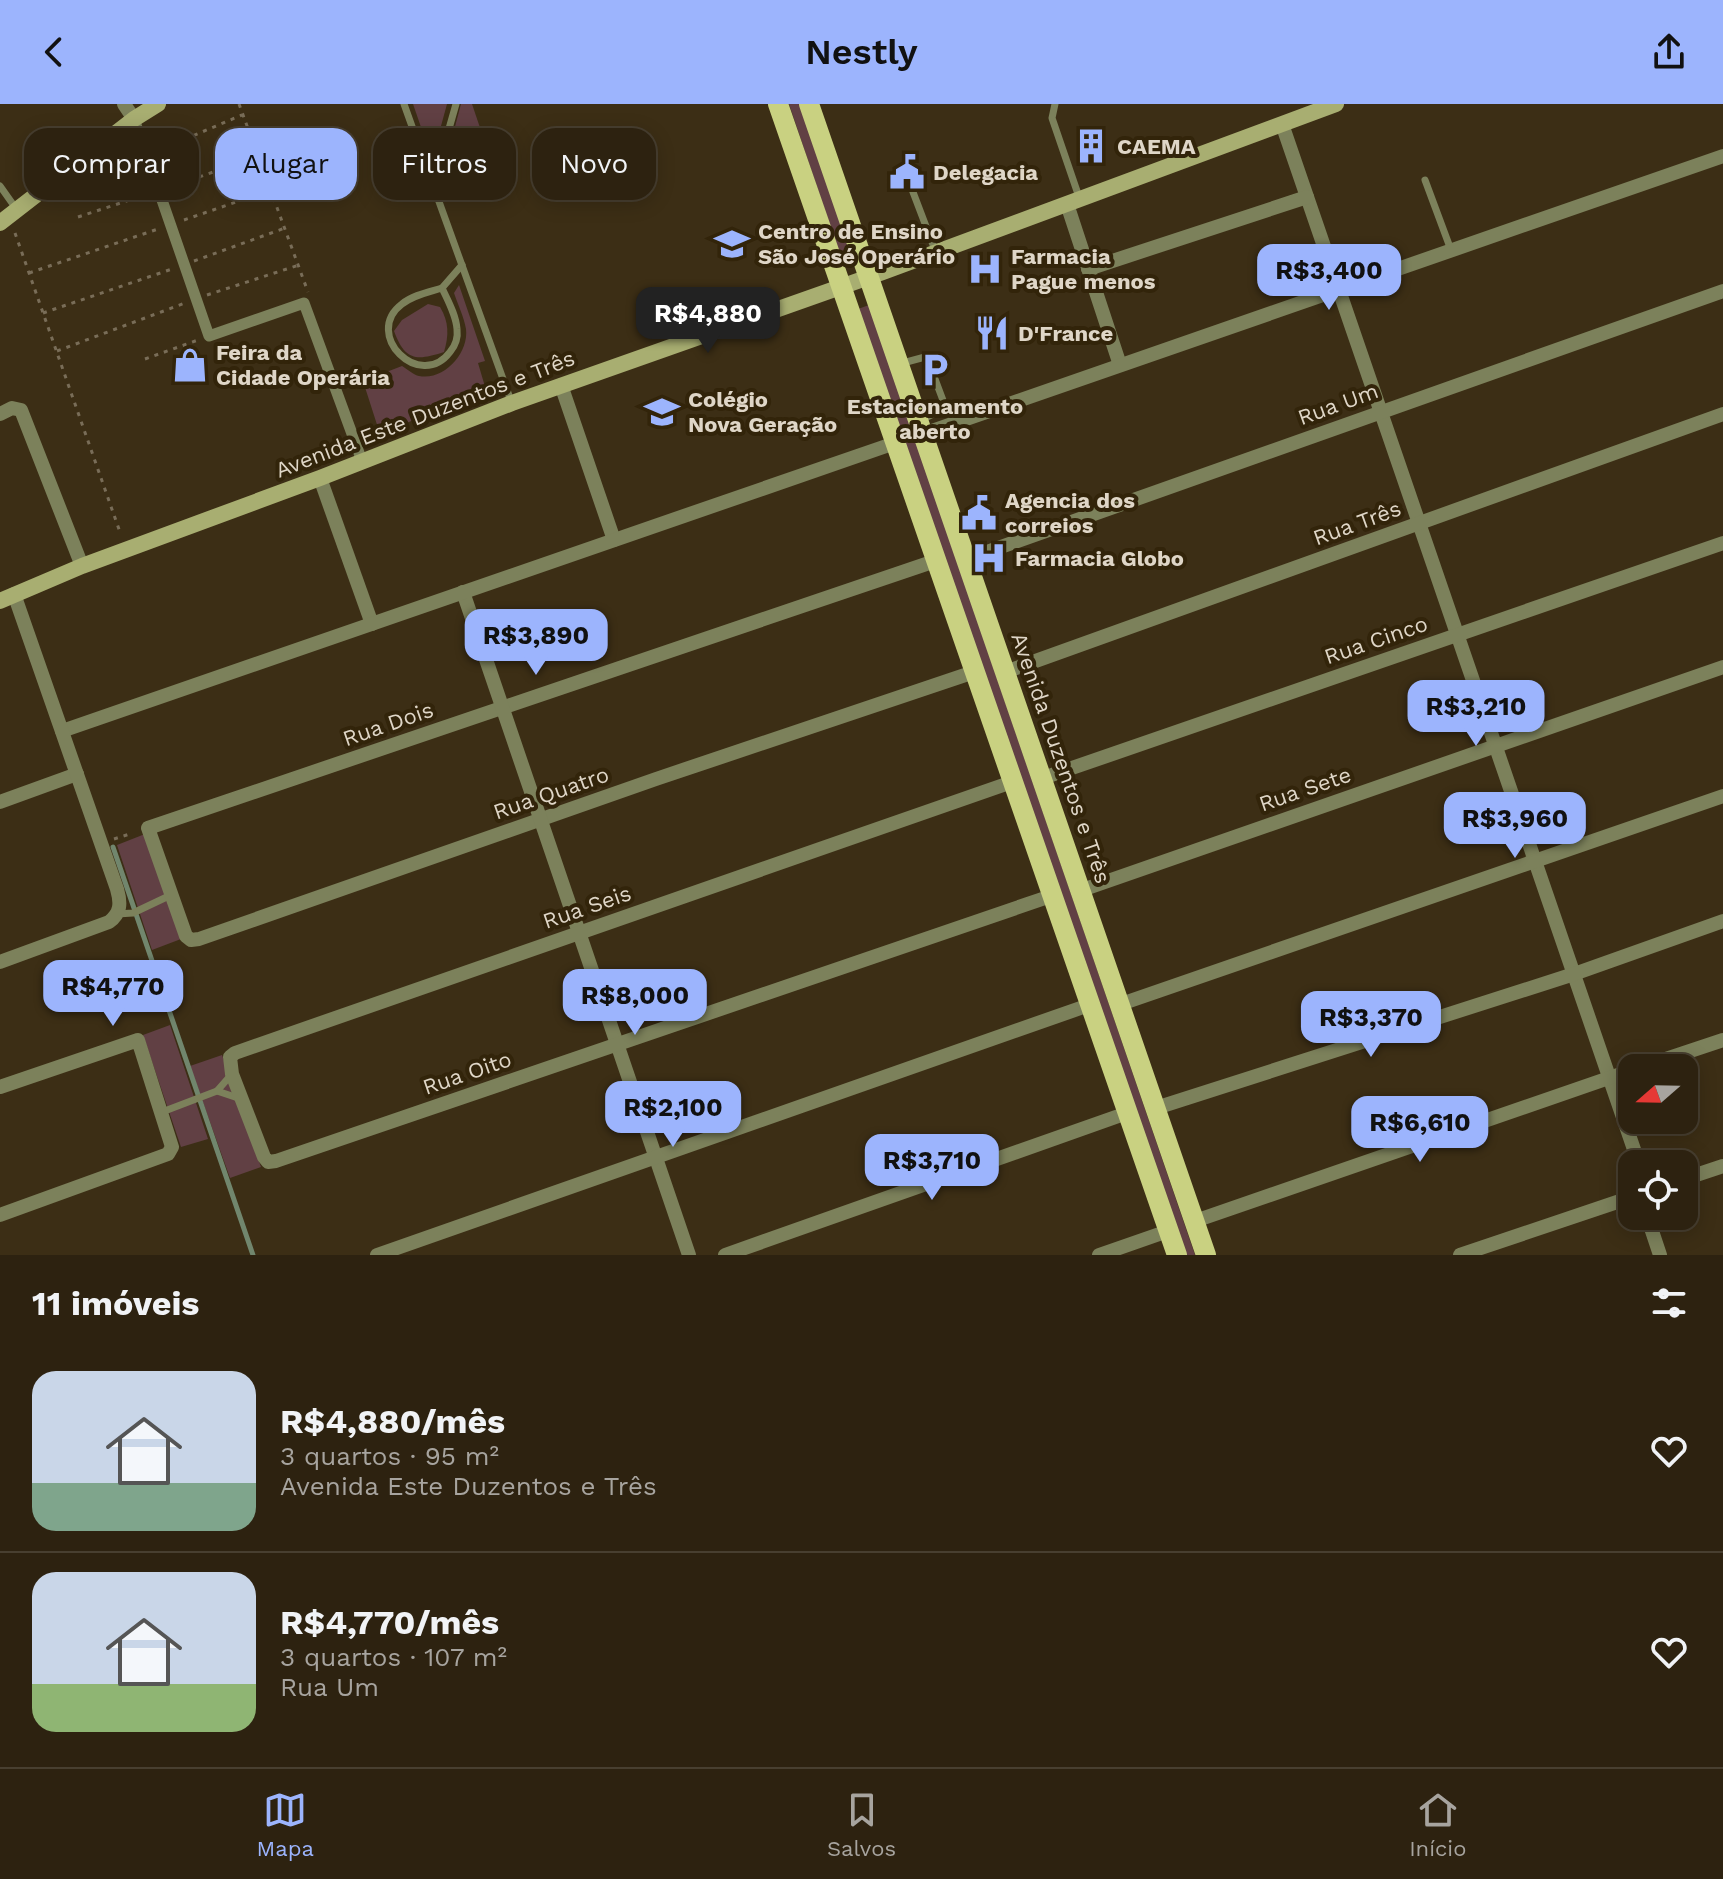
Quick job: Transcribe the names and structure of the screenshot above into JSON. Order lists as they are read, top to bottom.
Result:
{
  "streets": {
    "main road": ["Avenida Este Duzentos e Três", "Avenida Duzentos e Três"],
    "street": [
      "Rua Um",
      "Rua Três",
      "Rua Cinco",
      "Rua Dois",
      "Rua Sete",
      "Rua Quatro",
      "Rua Seis",
      "Rua Oito"
    ]
  },
  "crossings": [
    ["Rua Um", "Avenida Duzentos e Três"],
    ["Avenida Este Duzentos e Três", "Avenida Duzentos e Três"],
    ["Rua Três", "Avenida Duzentos e Três"],
    ["Rua Cinco", "Avenida Duzentos e Três"],
    ["Avenida Duzentos e Três", "Rua Sete"]
  ],
  "places": {
    "building": ["CAEMA"],
    "public building": ["Delegacia", "Agencia dos correios"],
    "school or university": ["Centro de Ensino São José Operário", "Colégio Nova Geração"],
    "hospital": ["Farmacia Pague menos", "Farmacia Globo"],
    "restaurant": ["D'France"],
    "shop": ["Feira da Cidade Operária"],
    "parking": ["Estacionamento aberto"]
  },
  "north": "left",
  "page": {
    "header": "Nestly",
    "chip": [
      "Comprar",
      "Alugar",
      "Filtros",
      "Novo"
    ],
    "price": [
      "R$3,400",
      "R$4,880",
      "R$3,890",
      "R$3,210",
      "R$3,960",
      "R$4,770",
      "R$8,000",
      "R$3,370",
      "R$2,100",
      "R$6,610",
      "R$3,710"
    ],
    "heading": "11 imóveis",
    "list": [
      {
        "name": "R$4,880/mês",
        "note": "3 quartos · 95 m² · Avenida Este Duzentos e Três"
      },
      {
        "name": "R$4,770/mês",
        "note": "3 quartos · 107 m² · Rua Um"
      }
    ],
    "tabs": ["Mapa", "Salvos", "Início"]
  }
}
